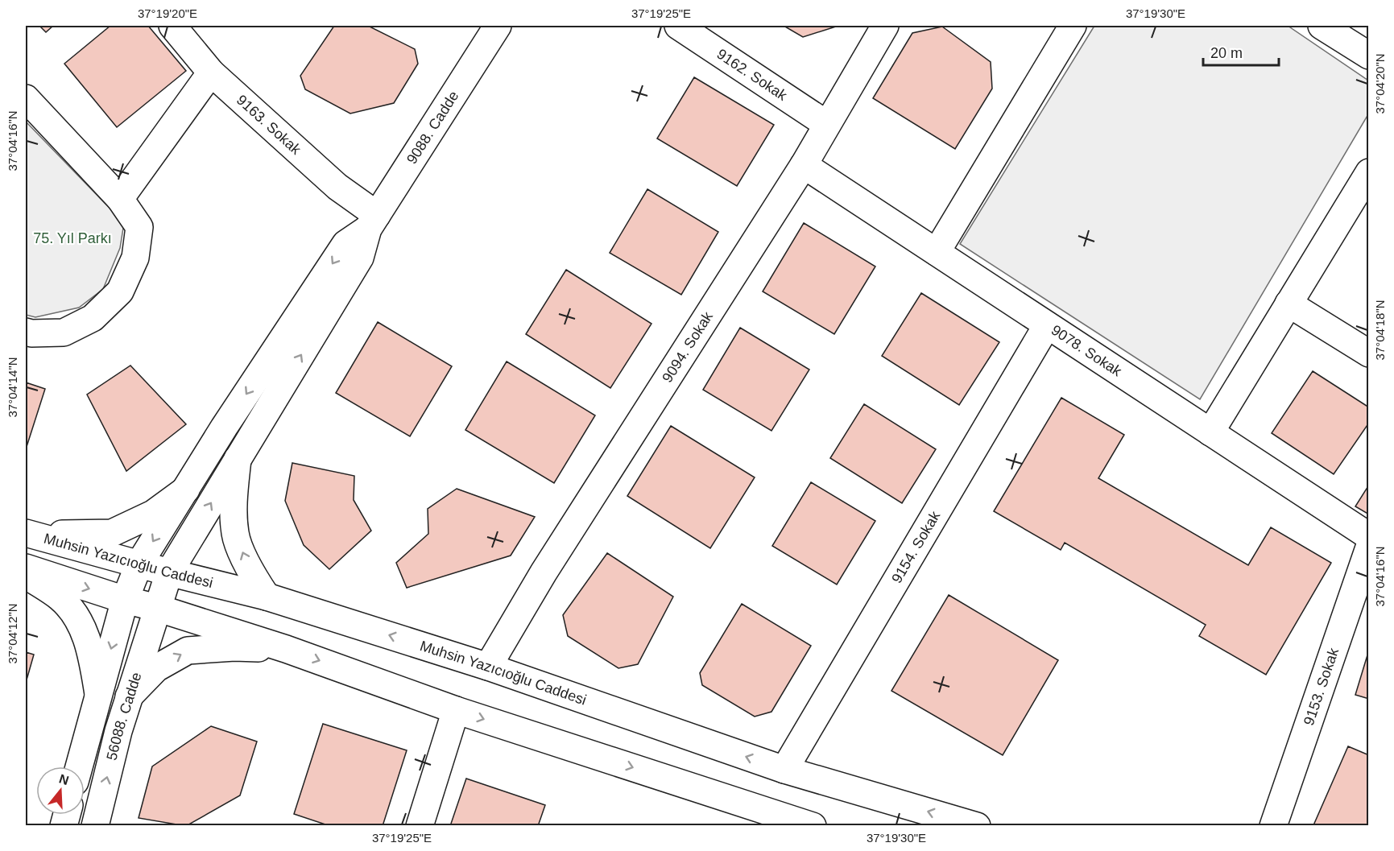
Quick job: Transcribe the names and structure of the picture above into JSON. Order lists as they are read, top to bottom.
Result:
{
  "streets": {
    "street": [
      "9162. Sokak",
      "9163. Sokak",
      "9088. Cadde",
      "9094. Sokak",
      "9078. Sokak",
      "9154. Sokak",
      "Muhsin Yazıcıoğlu Caddesi",
      "9153. Sokak",
      "56088. Cadde"
    ]
  },
  "crossings": [
    ["9162. Sokak", "9094. Sokak"],
    ["9163. Sokak", "9088. Cadde"],
    ["9163. Sokak", "56088. Cadde"],
    ["9088. Cadde", "56088. Cadde"],
    ["9094. Sokak", "9078. Sokak"],
    ["9094. Sokak", "Muhsin Yazıcıoğlu Caddesi"],
    ["9078. Sokak", "9154. Sokak"],
    ["9154. Sokak", "Muhsin Yazıcıoğlu Caddesi"],
    ["Muhsin Yazıcıoğlu Caddesi", "56088. Cadde"]
  ],
  "parks": ["75. Yıl Parkı"],
  "scale_bar": "20 m",
  "north": "top",
  "coordinates": [
    "37°19'20\"E",
    "37°19'25\"E",
    "37°19'30\"E",
    "37°04'20\"N",
    "37°04'16\"N",
    "37°04'18\"N",
    "37°04'14\"N",
    "37°04'12\"N"
  ]
}
